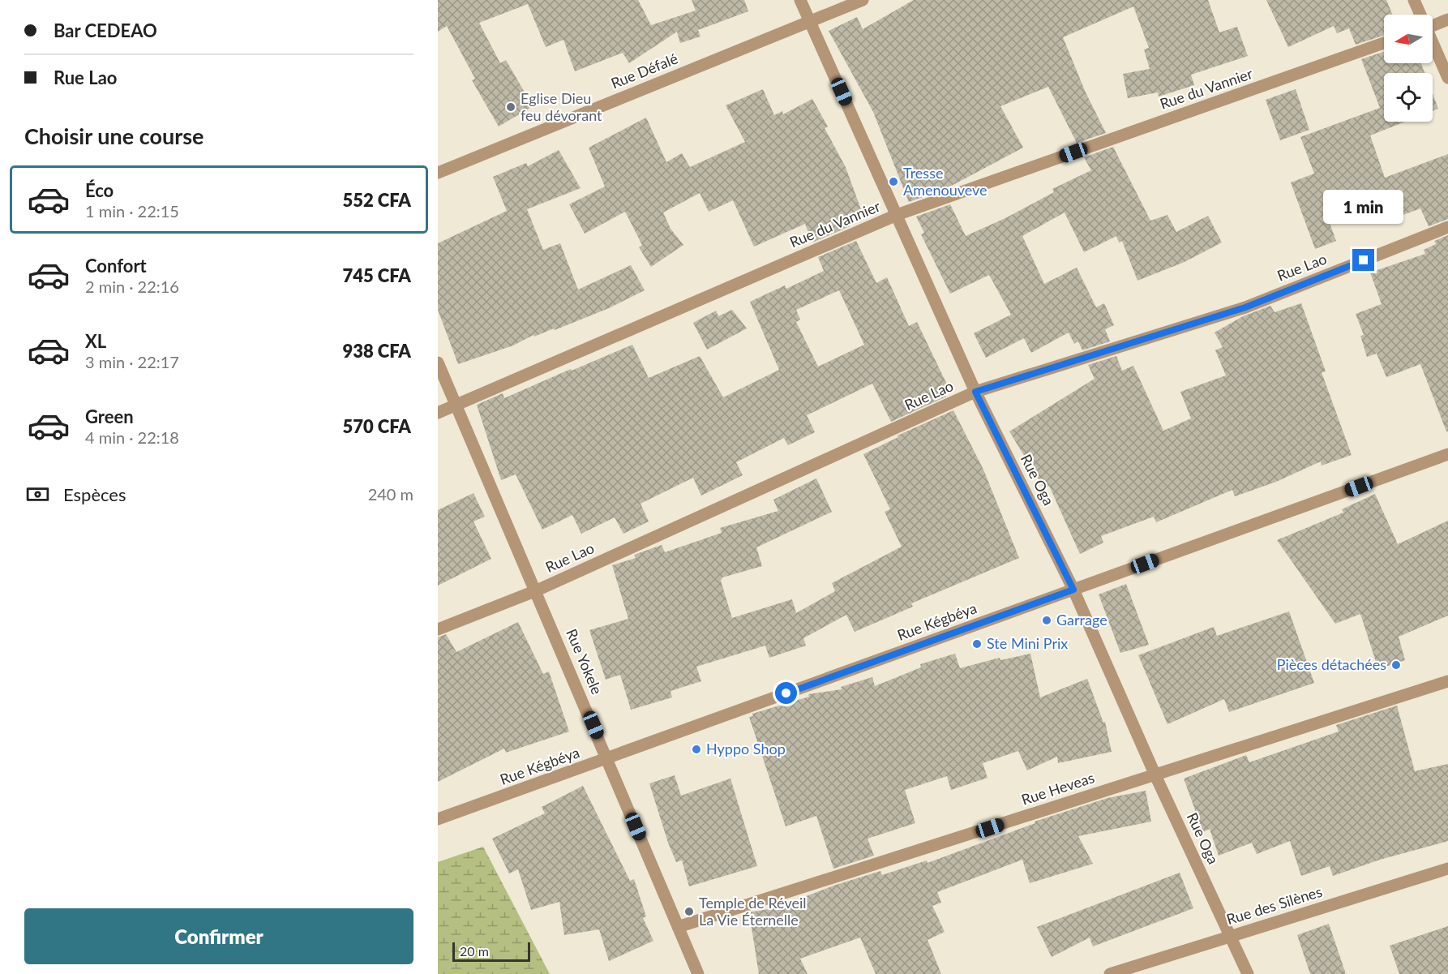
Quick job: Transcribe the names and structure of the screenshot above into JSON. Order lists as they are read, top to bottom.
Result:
{
  "streets": {
    "street": [
      "Rue Défalé",
      "Rue du Vannier",
      "Rue Lao",
      "Rue Oga",
      "Rue Kégbéya",
      "Rue Yokele",
      "Rue Heveas",
      "Rue des Silènes"
    ]
  },
  "crossings": [
    ["Rue Défalé", "Rue Oga"],
    ["Rue du Vannier", "Rue Oga"],
    ["Rue du Vannier", "Rue Yokele"],
    ["Rue Lao", "Rue Oga"],
    ["Rue Lao", "Rue Yokele"],
    ["Rue Oga", "Rue Kégbéya"],
    ["Rue Oga", "Rue Heveas"],
    ["Rue Oga", "Rue des Silènes"],
    ["Rue Kégbéya", "Rue Yokele"],
    ["Rue Yokele", "Rue Heveas"]
  ],
  "places": [
    "Eglise Dieu feu dévorant",
    "Tresse Amenouveve",
    "Garrage",
    "Ste Mini Prix",
    "Pièces détachées",
    "Hyppo Shop",
    "Temple de Réveil La Vie Éternelle"
  ],
  "scale_bar": "20 m",
  "north": "left",
  "page": {
    "banner": ["Bar CEDEAO", "Rue Lao"],
    "heading": "Choisir une course",
    "list": [
      {
        "name": "Éco",
        "note": "1 min · 22:15",
        "value": "552 CFA"
      },
      {
        "name": "Confort",
        "note": "2 min · 22:16",
        "value": "745 CFA"
      },
      {
        "name": "XL",
        "note": "3 min · 22:17",
        "value": "938 CFA"
      },
      {
        "name": "Green",
        "note": "4 min · 22:18",
        "value": "570 CFA"
      }
    ],
    "bubble": "1 min",
    "pay": ["Espèces", "240 m"],
    "buttons": "Confirmer",
    "scale": "20 m"
  }
}
